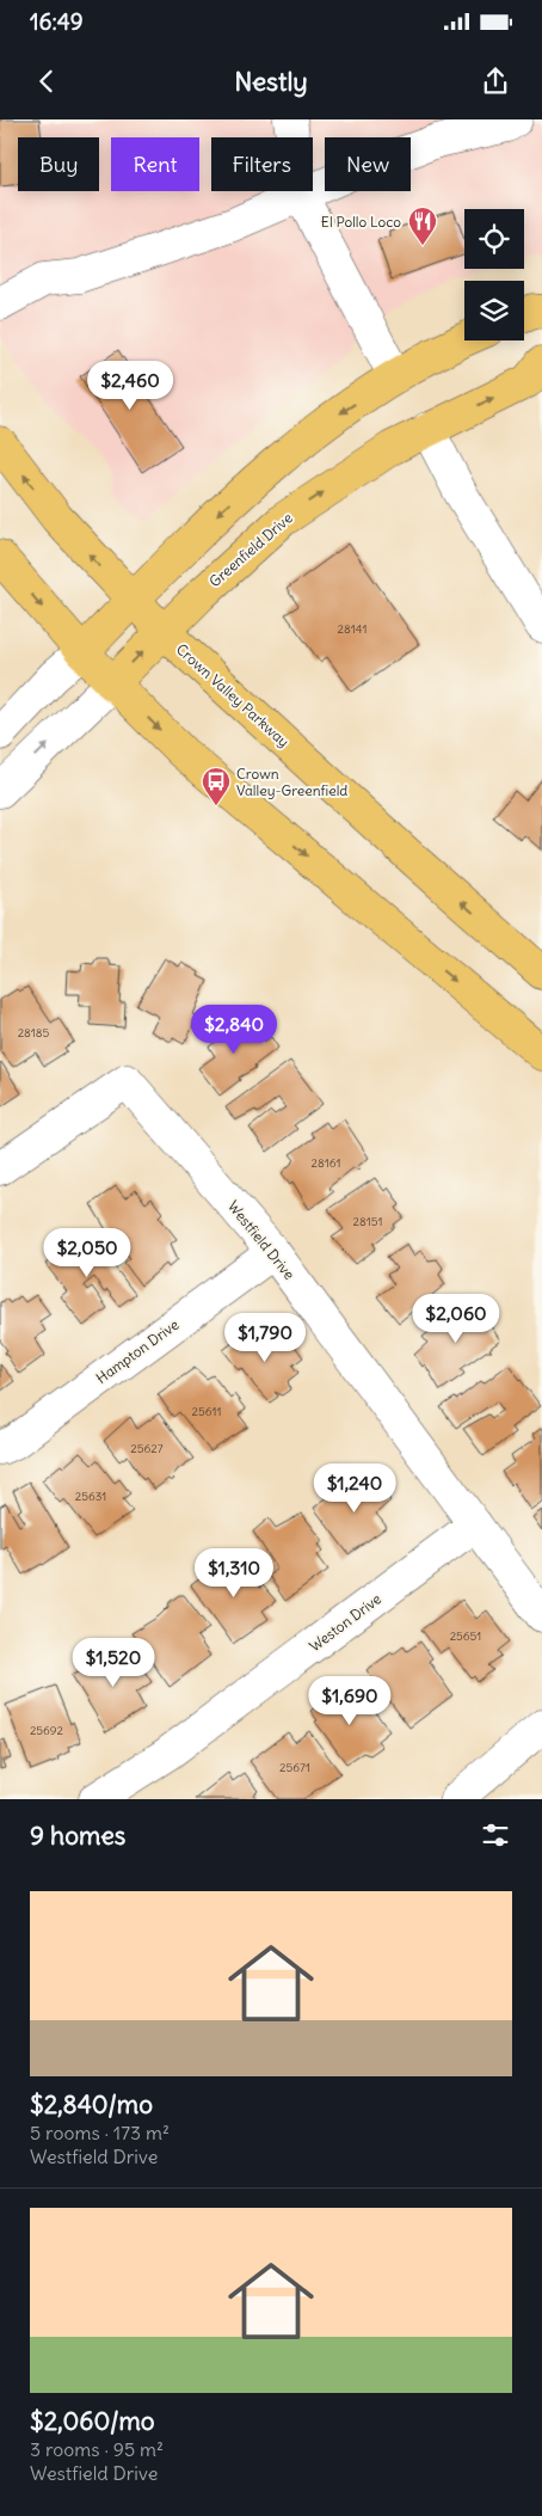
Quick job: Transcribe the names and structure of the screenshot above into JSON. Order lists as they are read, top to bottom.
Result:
{
  "streets": {
    "main road": ["Greenfield Drive", "Crown Valley Parkway"],
    "street": ["Westfield Drive", "Hampton Drive", "Weston Drive"]
  },
  "crossings": [
    ["Greenfield Drive", "Crown Valley Parkway"],
    ["Westfield Drive", "Hampton Drive"],
    ["Westfield Drive", "Weston Drive"]
  ],
  "places": {
    "restaurant": ["El Pollo Loco"],
    "bus stop": ["Crown Valley-Greenfield"]
  },
  "house_numbers": [
    "28141",
    "28185",
    "28161",
    "28151",
    "25611",
    "25627",
    "25631",
    "25651",
    "25692",
    "25671"
  ],
  "page": {
    "status": "16:49",
    "header": "Nestly",
    "chip": [
      "Buy",
      "Rent",
      "Filters",
      "New"
    ],
    "price": [
      "$2,460",
      "$2,840",
      "$2,050",
      "$2,060",
      "$1,790",
      "$1,240",
      "$1,310",
      "$1,520",
      "$1,690"
    ],
    "heading": "9 homes",
    "list": [
      {
        "name": "$2,840/mo",
        "note": "5 rooms · 173 m² · Westfield Drive"
      },
      {
        "name": "$2,060/mo",
        "note": "3 rooms · 95 m² · Westfield Drive"
      }
    ]
  }
}
